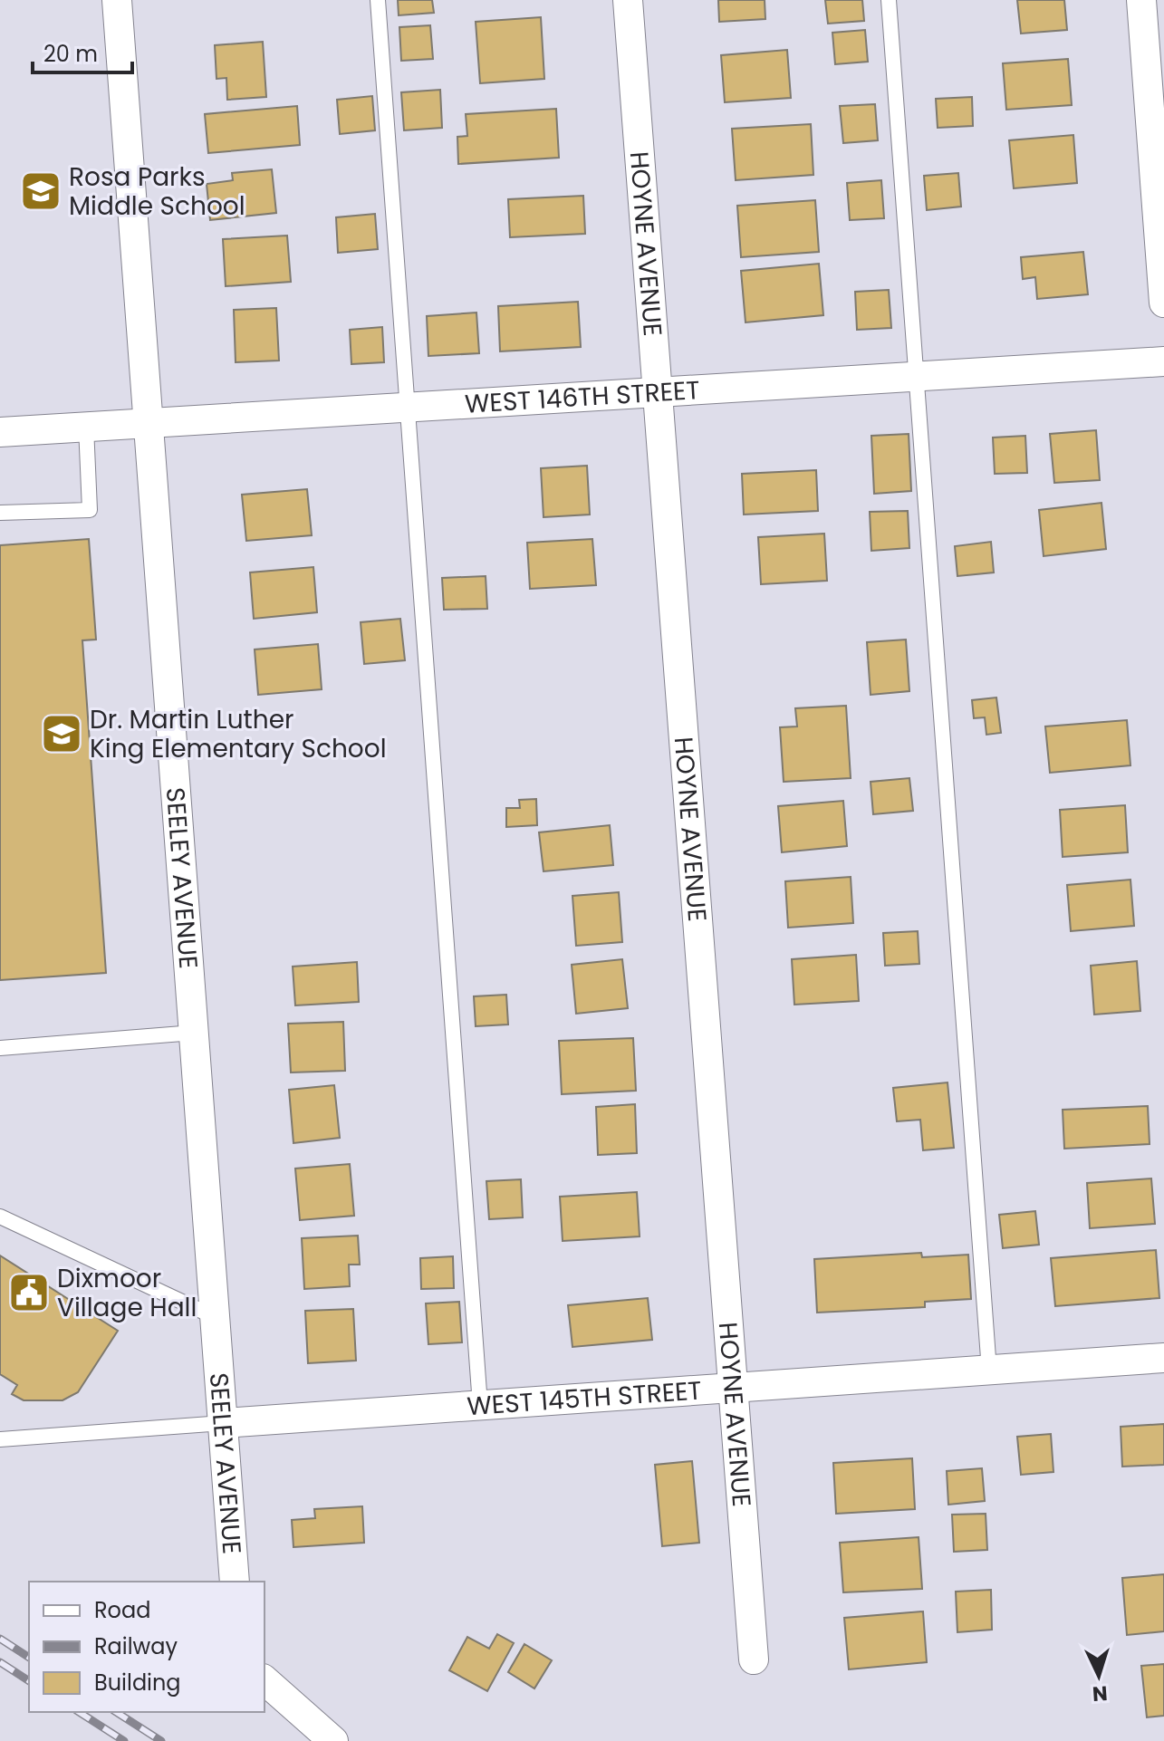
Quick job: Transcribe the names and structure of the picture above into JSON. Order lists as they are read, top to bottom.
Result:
{
  "streets": {
    "street": [
      "HOYNE AVENUE",
      "WEST 146TH STREET",
      "SEELEY AVENUE",
      "WEST 145TH STREET"
    ]
  },
  "crossings": [
    ["HOYNE AVENUE", "WEST 146TH STREET"],
    ["HOYNE AVENUE", "WEST 145TH STREET"],
    ["WEST 146TH STREET", "SEELEY AVENUE"],
    ["SEELEY AVENUE", "WEST 145TH STREET"]
  ],
  "places": {
    "school or university": ["Rosa Parks Middle School", "Dr. Martin Luther King Elementary School"],
    "public building": ["Dixmoor Village Hall"]
  },
  "legend": ["Road", "Railway", "Building"],
  "scale_bar": "20 m",
  "north": "bottom"
}
